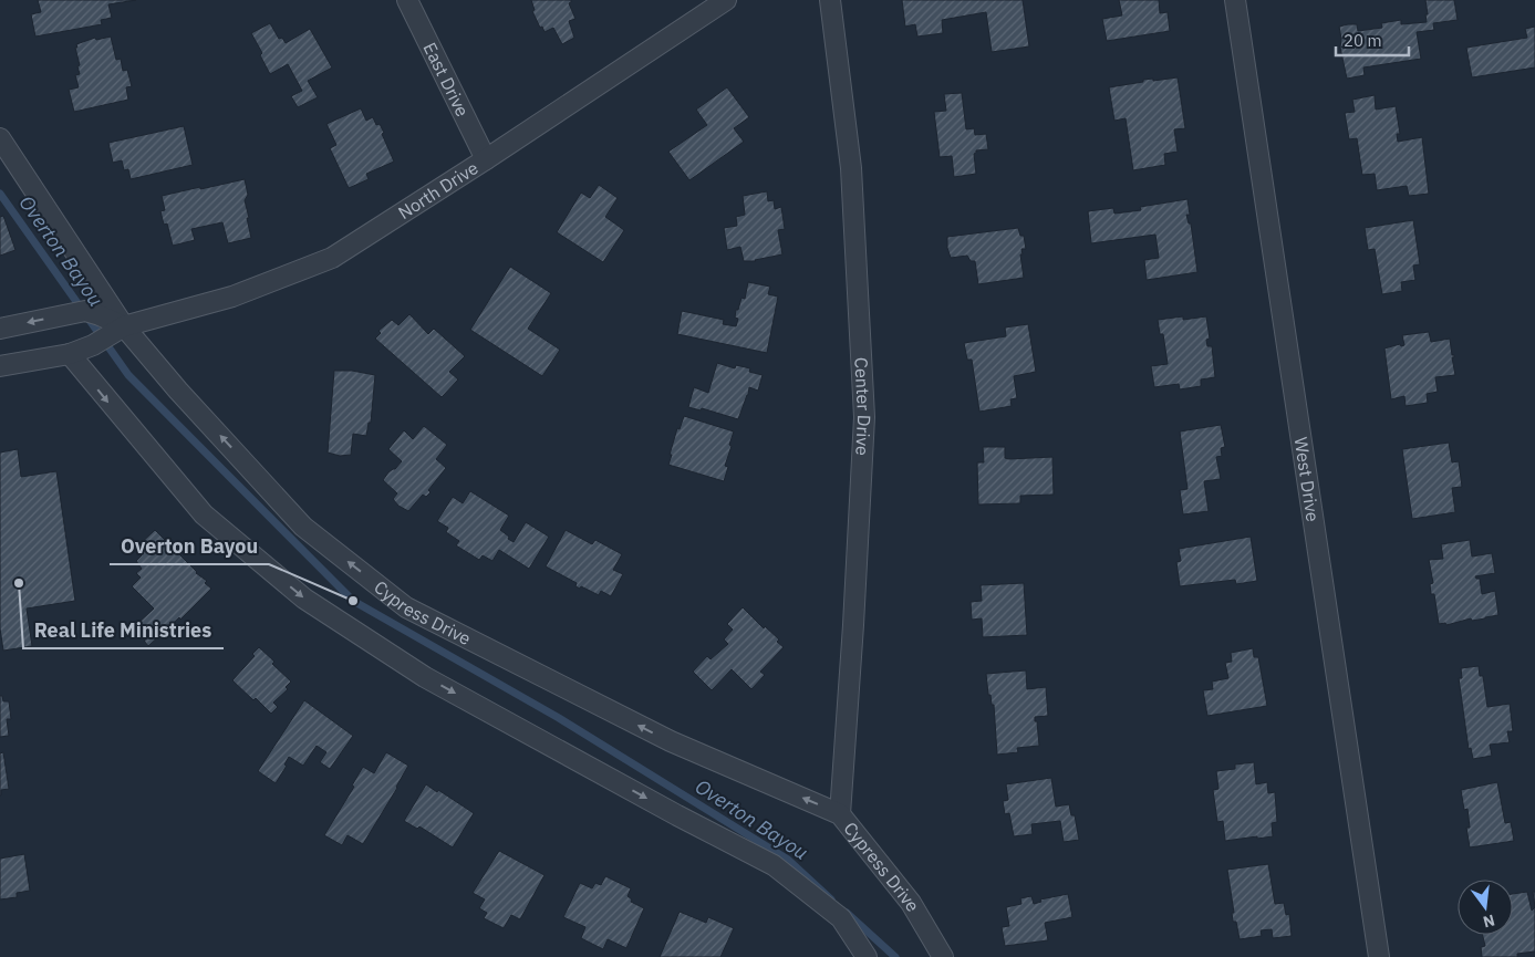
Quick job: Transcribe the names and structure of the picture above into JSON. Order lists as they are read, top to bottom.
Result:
{
  "streets": {
    "street": [
      "East Drive",
      "North Drive",
      "Center Drive",
      "West Drive",
      "Cypress Drive"
    ]
  },
  "crossings": [
    ["East Drive", "North Drive"],
    ["North Drive", "Cypress Drive"],
    ["Center Drive", "Cypress Drive"]
  ],
  "water": ["Overton Bayou"],
  "places": ["Real Life Ministries", "Overton Bayou"],
  "scale_bar": "20 m",
  "north": "bottom"
}
